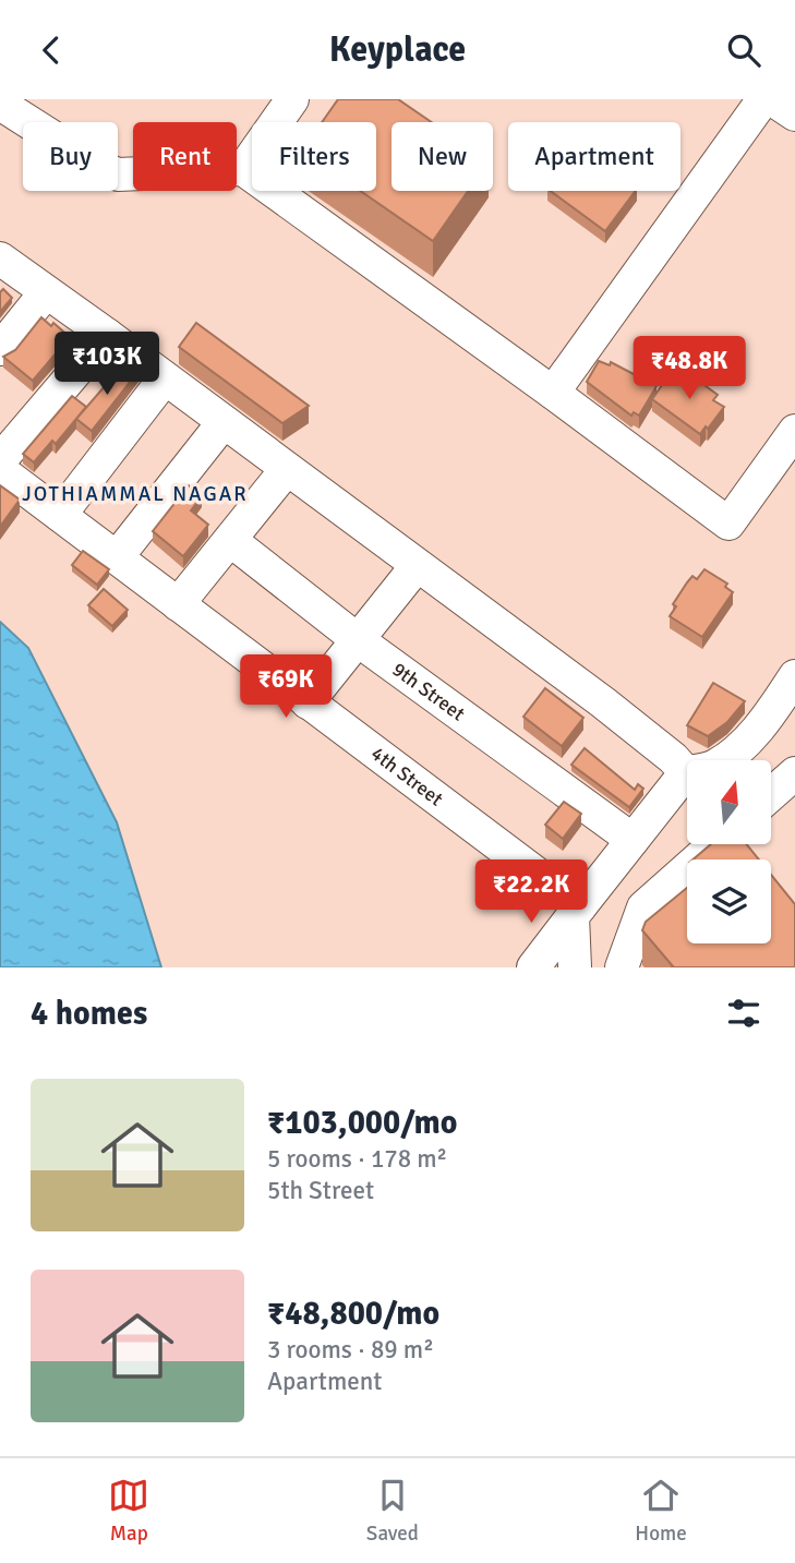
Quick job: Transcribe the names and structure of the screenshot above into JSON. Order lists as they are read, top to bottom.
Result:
{
  "streets": {
    "street": ["9th Street", "4th Street"]
  },
  "districts": ["JOTHIAMMAL NAGAR"],
  "north": "top",
  "page": {
    "header": "Keyplace",
    "chip": [
      "Buy",
      "Rent",
      "Filters",
      "New",
      "Apartment"
    ],
    "price": [
      "₹103K",
      "₹48.8K",
      "₹69K",
      "₹22.2K"
    ],
    "heading": "4 homes",
    "list": [
      {
        "name": "₹103,000/mo",
        "note": "5 rooms · 178 m² · 5th Street"
      },
      {
        "name": "₹48,800/mo",
        "note": "3 rooms · 89 m² · Apartment"
      }
    ],
    "tabs": ["Map", "Saved", "Home"]
  }
}
